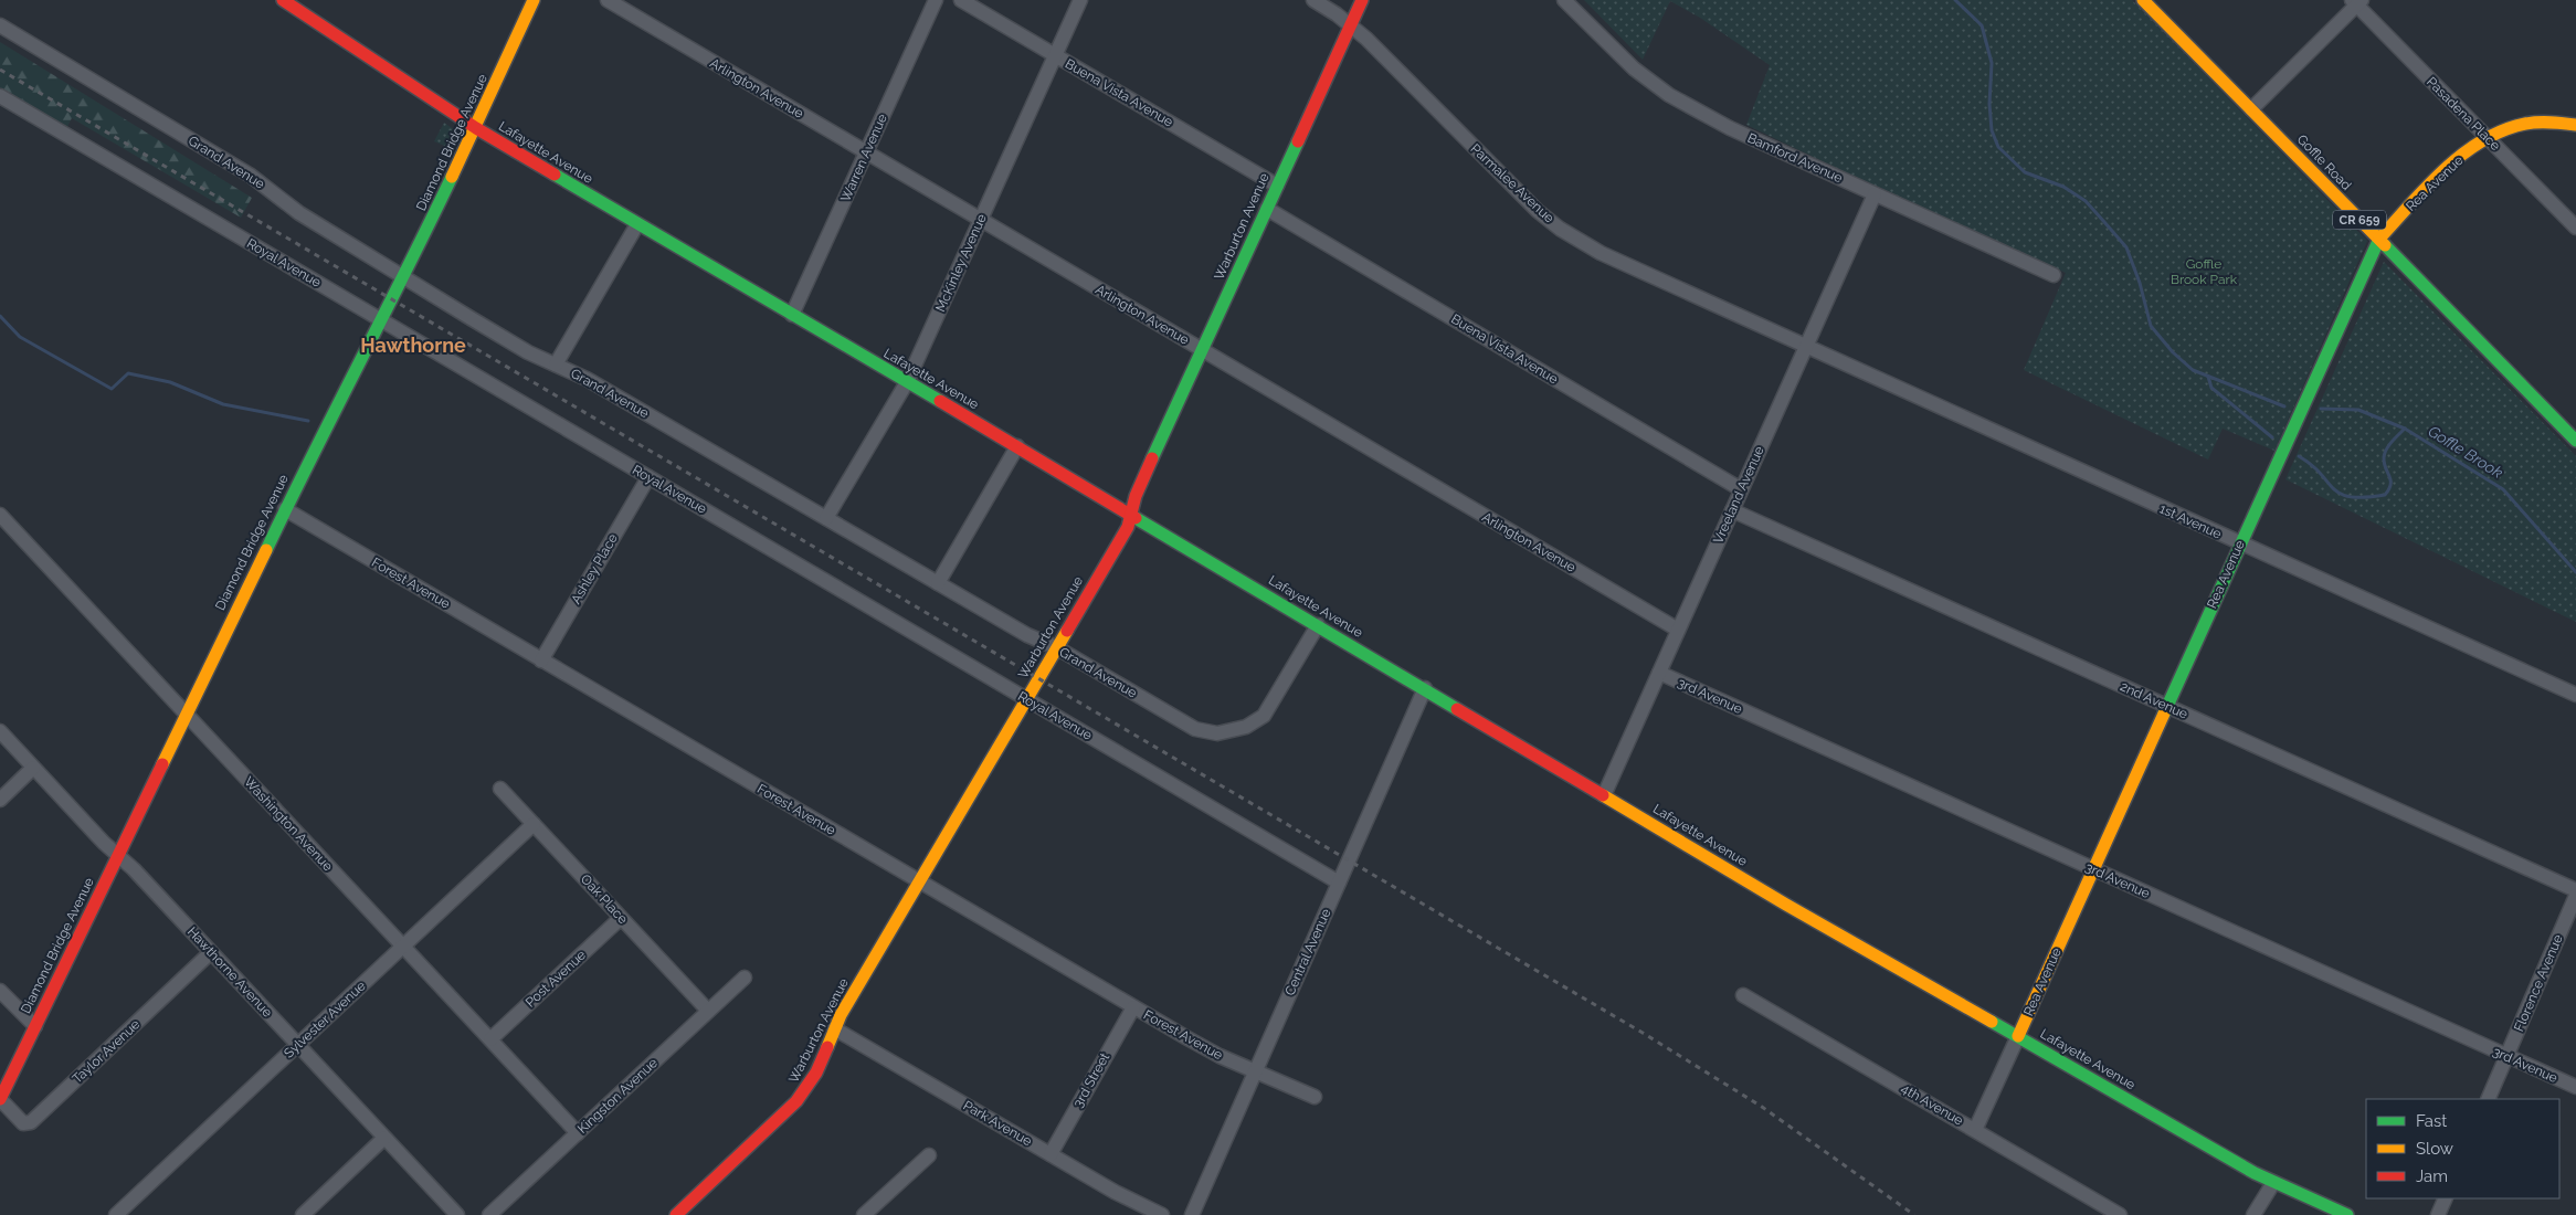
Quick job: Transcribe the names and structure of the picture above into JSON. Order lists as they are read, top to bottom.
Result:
{
  "streets": {
    "street": [
      "Arlington Avenue",
      "Buena Vista Avenue",
      "Pasadena Place",
      "Diamond Bridge Avenue",
      "Lafayette Avenue",
      "Warren Avenue",
      "Bamford Avenue",
      "Grand Avenue",
      "Goffle Road",
      "Parmalee Avenue",
      "Rea Avenue",
      "CR 659",
      "Warburton Avenue",
      "Royal Avenue",
      "McKinley Avenue",
      "Vreeland Avenue",
      "1st Avenue",
      "Ashley Place",
      "Forest Avenue",
      "3rd Avenue",
      "2nd Avenue",
      "Washington Avenue",
      "Oak Place",
      "Central Avenue",
      "Hawthorne Avenue",
      "Post Avenue",
      "Florence Avenue",
      "Sylvester Avenue",
      "Taylor Avenue",
      "3rd Street",
      "Kingston Avenue",
      "4th Avenue",
      "Park Avenue"
    ]
  },
  "crossings": [
    ["Arlington Avenue", "Warren Avenue"],
    ["Arlington Avenue", "Warburton Avenue"],
    ["Arlington Avenue", "McKinley Avenue"],
    ["Arlington Avenue", "Vreeland Avenue"],
    ["Buena Vista Avenue", "Warburton Avenue"],
    ["Buena Vista Avenue", "McKinley Avenue"],
    ["Buena Vista Avenue", "Vreeland Avenue"],
    ["Pasadena Place", "Rea Avenue"],
    ["Diamond Bridge Avenue", "Lafayette Avenue"],
    ["Diamond Bridge Avenue", "Grand Avenue"],
    ["Diamond Bridge Avenue", "Royal Avenue"],
    ["Diamond Bridge Avenue", "Forest Avenue"],
    ["Diamond Bridge Avenue", "Washington Avenue"],
    ["Diamond Bridge Avenue", "Hawthorne Avenue"],
    ["Diamond Bridge Avenue", "Taylor Avenue"],
    ["Lafayette Avenue", "Warren Avenue"],
    ["Lafayette Avenue", "Grand Avenue"],
    ["Lafayette Avenue", "Rea Avenue"],
    ["Lafayette Avenue", "Warburton Avenue"],
    ["Lafayette Avenue", "McKinley Avenue"],
    ["Lafayette Avenue", "Vreeland Avenue"],
    ["Lafayette Avenue", "Central Avenue"],
    ["Bamford Avenue", "Vreeland Avenue"],
    ["Grand Avenue", "Warburton Avenue"],
    ["Grand Avenue", "McKinley Avenue"],
    ["Goffle Road", "Rea Avenue"],
    ["Parmalee Avenue", "Warburton Avenue"],
    ["Parmalee Avenue", "Vreeland Avenue"],
    ["Parmalee Avenue", "1st Avenue"],
    ["Rea Avenue", "1st Avenue"],
    ["Rea Avenue", "3rd Avenue"],
    ["Rea Avenue", "2nd Avenue"],
    ["Rea Avenue", "4th Avenue"],
    ["Warburton Avenue", "Royal Avenue"],
    ["Warburton Avenue", "Forest Avenue"],
    ["Warburton Avenue", "Park Avenue"],
    ["Royal Avenue", "Ashley Place"],
    ["Royal Avenue", "Central Avenue"],
    ["Vreeland Avenue", "1st Avenue"],
    ["Vreeland Avenue", "3rd Avenue"],
    ["Vreeland Avenue", "2nd Avenue"],
    ["Ashley Place", "Forest Avenue"],
    ["Forest Avenue", "Central Avenue"],
    ["Forest Avenue", "3rd Street"],
    ["3rd Avenue", "Florence Avenue"],
    ["Washington Avenue", "Post Avenue"],
    ["Washington Avenue", "Sylvester Avenue"],
    ["Washington Avenue", "Kingston Avenue"],
    ["Oak Place", "Post Avenue"],
    ["Oak Place", "Sylvester Avenue"],
    ["Oak Place", "Kingston Avenue"],
    ["Hawthorne Avenue", "Sylvester Avenue"],
    ["Hawthorne Avenue", "Taylor Avenue"],
    ["3rd Street", "Park Avenue"]
  ],
  "districts": ["Hawthorne"],
  "water": ["Goffle Brook"],
  "parks": ["Goffle Brook Park"],
  "legend": ["Fast", "Slow", "Jam"]
}
